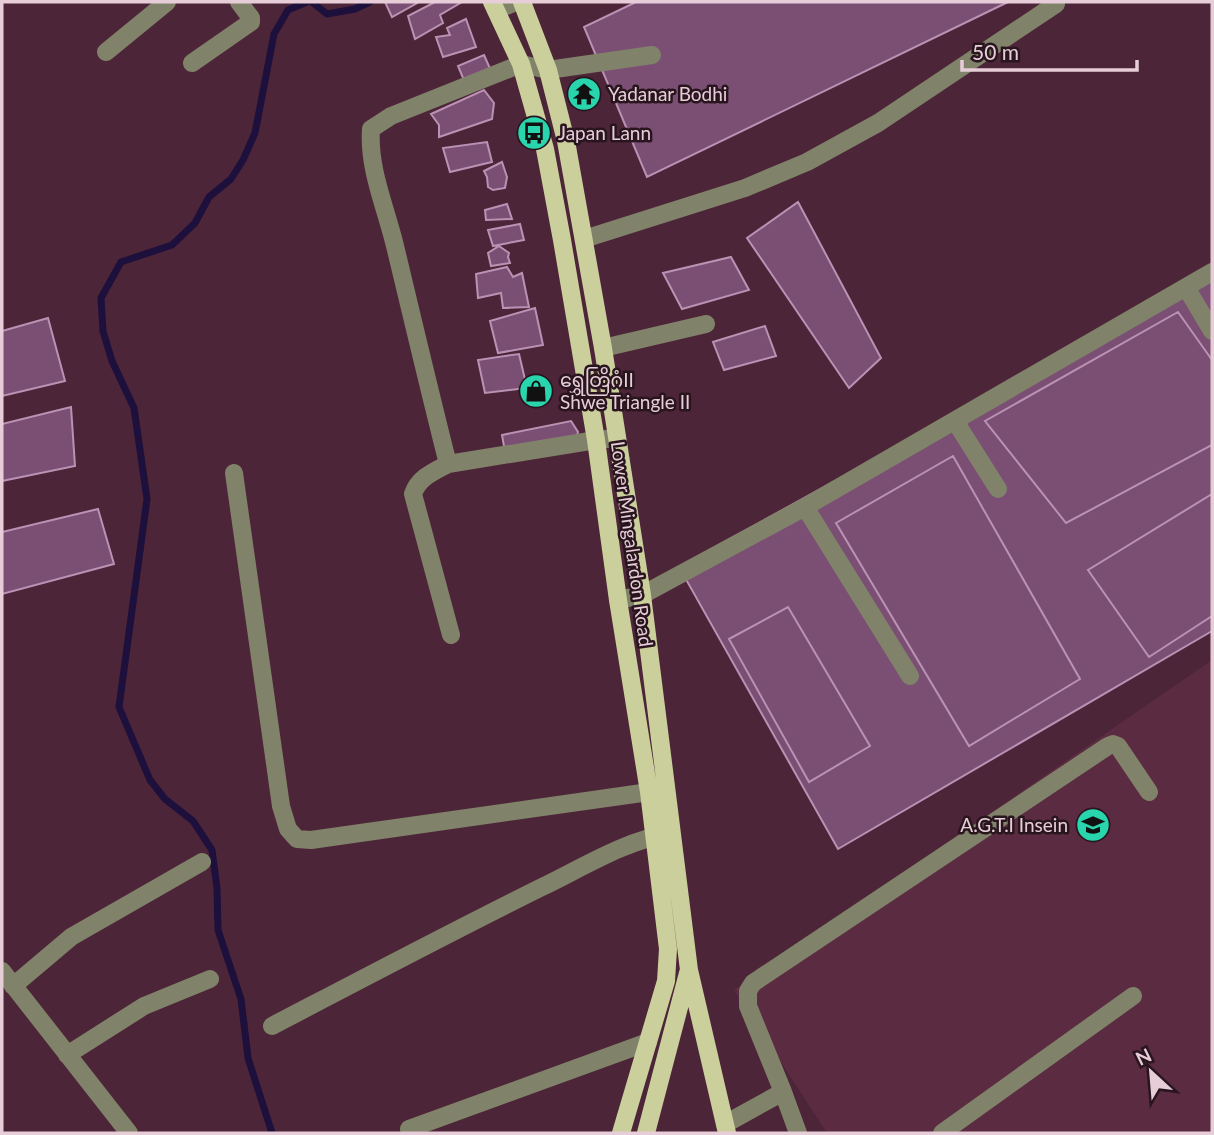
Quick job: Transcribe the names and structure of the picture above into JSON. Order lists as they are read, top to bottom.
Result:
{
  "streets": {
    "main road": ["Lower Mingalardon Road"]
  },
  "places": {
    "temple": ["Yadanar Bodhi"],
    "bus stop": ["Japan Lann"],
    "shop": ["ရွှေတြိဂံII Shwe Triangle II"],
    "school or university": ["A.G.T.I Insein"]
  },
  "scale_bar": "50 m",
  "north": "top left"
}
